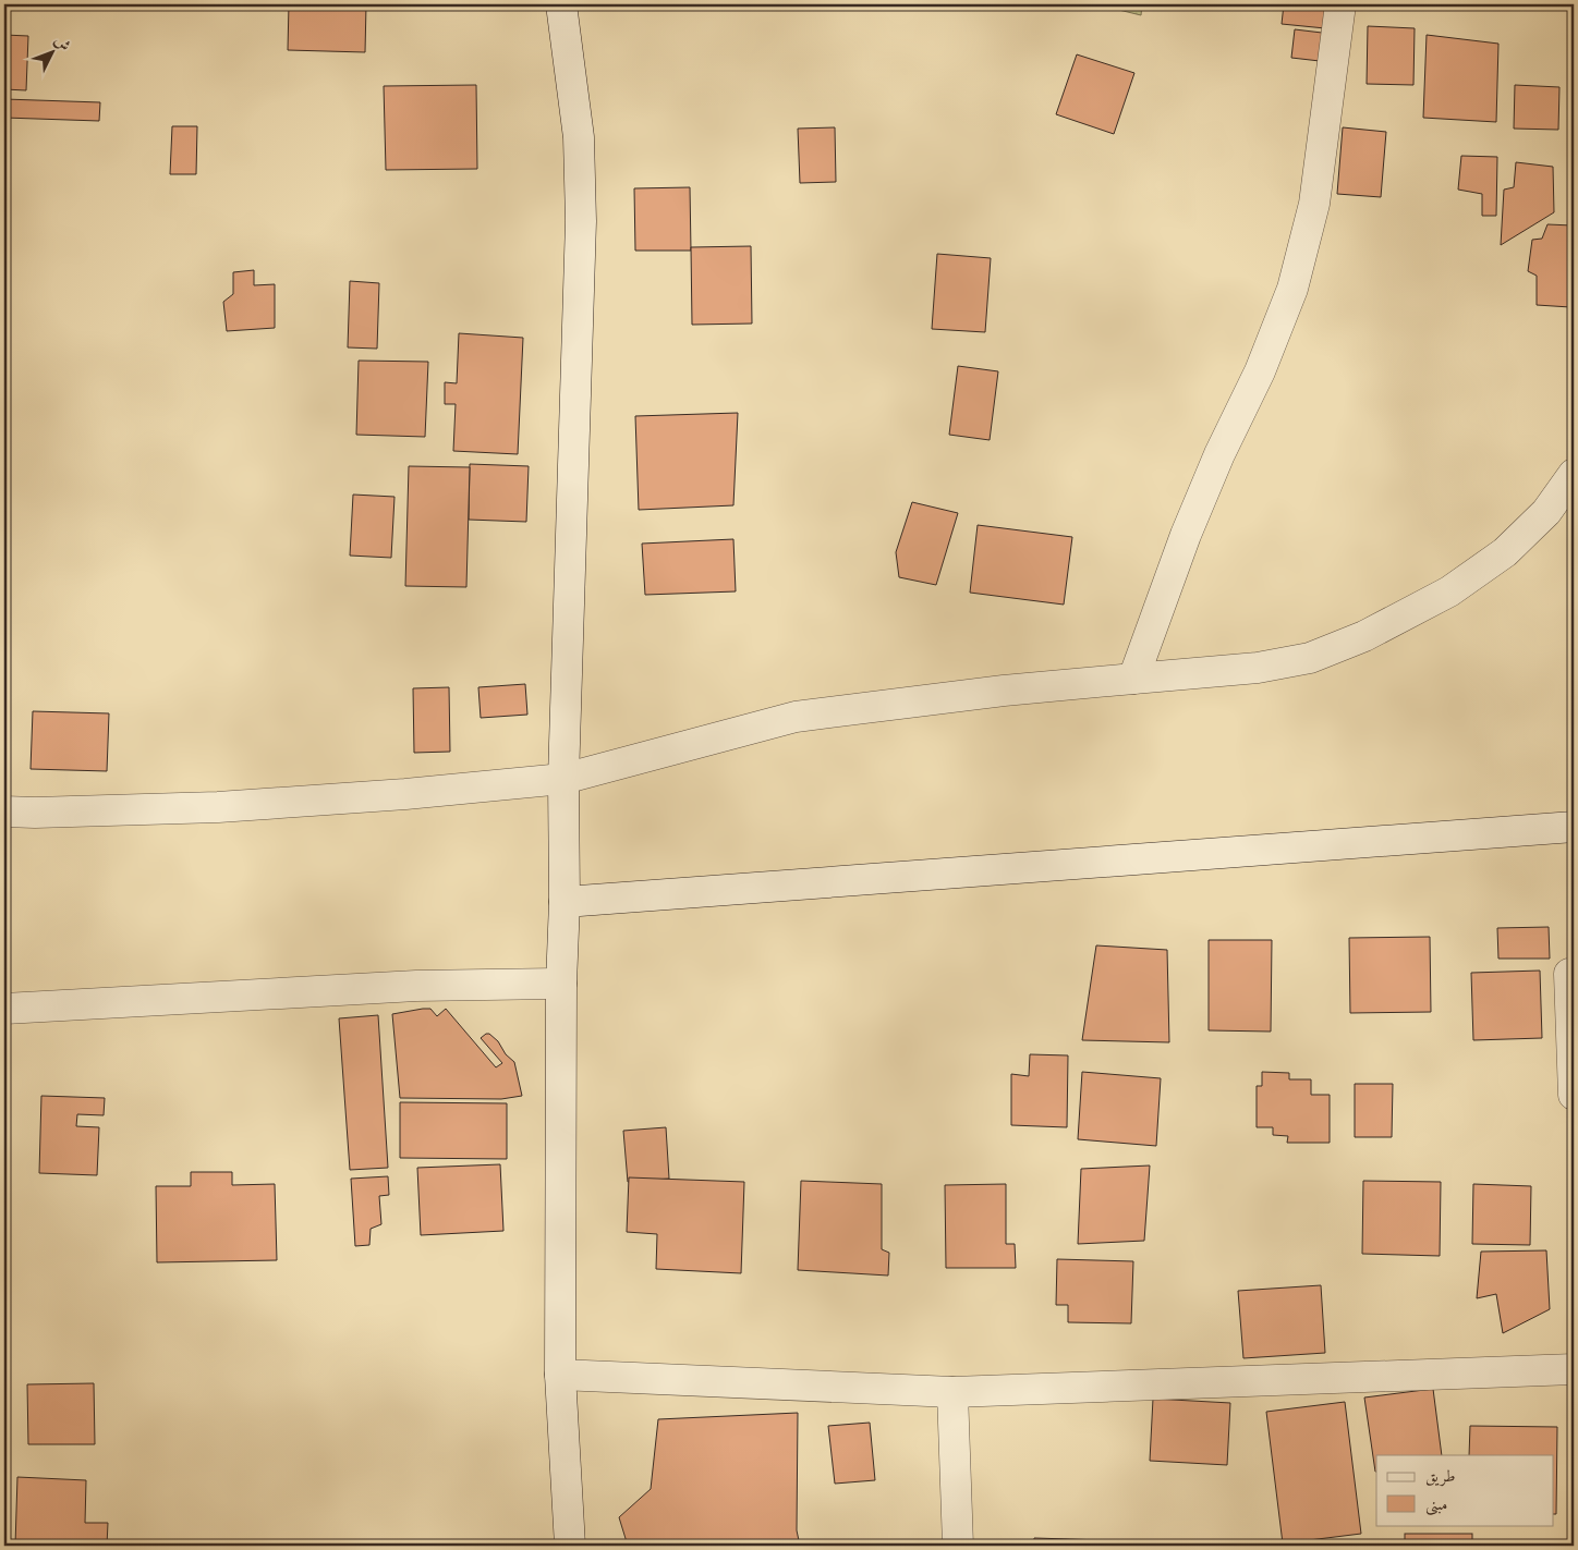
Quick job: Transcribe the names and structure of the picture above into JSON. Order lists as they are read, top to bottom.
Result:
{
  "legend": ["طريق", "مبنى"],
  "north": "top right"
}
